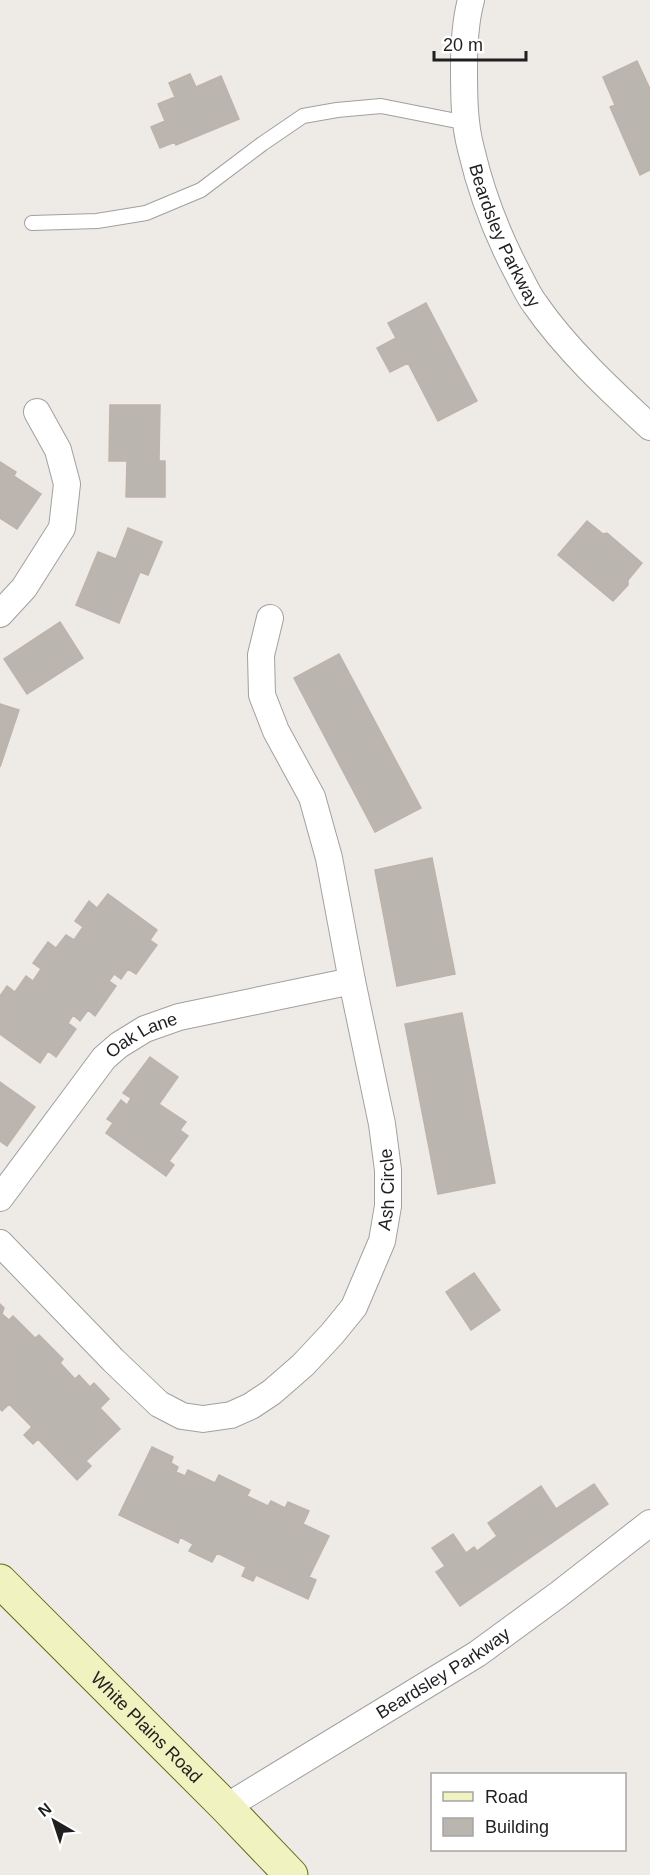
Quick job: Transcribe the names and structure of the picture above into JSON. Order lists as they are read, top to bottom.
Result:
{
  "streets": {
    "main road": ["White Plains Road"],
    "street": ["Beardsley Parkway", "Oak Lane", "Ash Circle"]
  },
  "crossings": [
    ["Beardsley Parkway", "White Plains Road"],
    ["Oak Lane", "Ash Circle"]
  ],
  "legend": ["Road", "Building"],
  "scale_bar": "20 m",
  "north": "top left"
}
